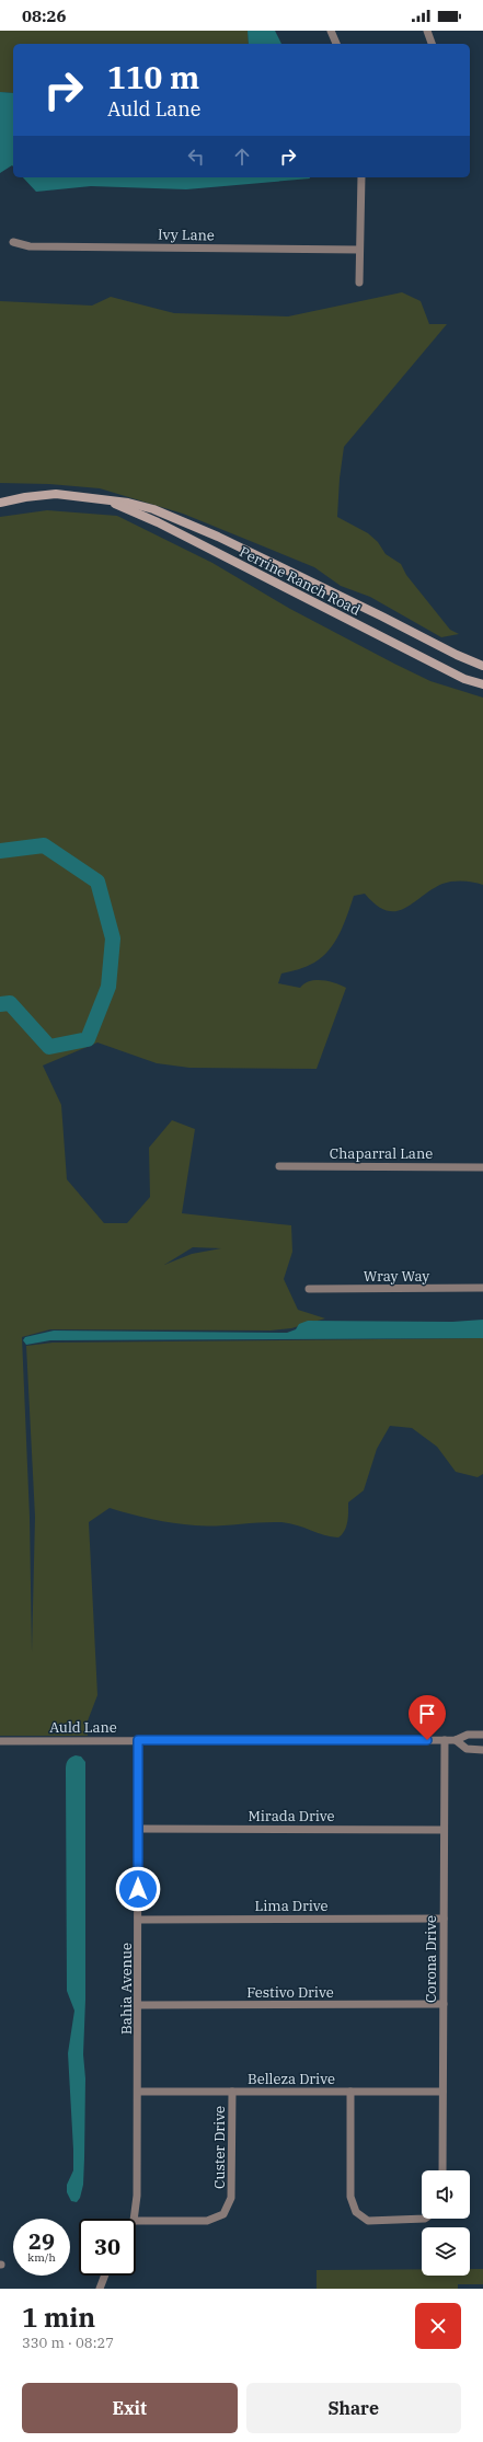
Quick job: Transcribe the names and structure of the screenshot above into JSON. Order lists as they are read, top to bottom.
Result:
{
  "streets": {
    "street": [
      "Ivy Lane",
      "Perrine Ranch Road",
      "Chaparral Lane",
      "Wray Way",
      "Auld Lane",
      "Mirada Drive",
      "Lima Drive",
      "Corona Drive",
      "Bahia Avenue",
      "Festivo Drive",
      "Belleza Drive",
      "Custer Drive"
    ]
  },
  "crossings": [
    ["Auld Lane", "Corona Drive"],
    ["Auld Lane", "Bahia Avenue"],
    ["Mirada Drive", "Corona Drive"],
    ["Mirada Drive", "Bahia Avenue"],
    ["Lima Drive", "Corona Drive"],
    ["Lima Drive", "Bahia Avenue"],
    ["Corona Drive", "Festivo Drive"],
    ["Corona Drive", "Belleza Drive"],
    ["Bahia Avenue", "Festivo Drive"],
    ["Bahia Avenue", "Belleza Drive"],
    ["Belleza Drive", "Custer Drive"]
  ],
  "page": {
    "status": "08:26",
    "turn": ["110 m", "Auld Lane"],
    "speed": "29 km/h",
    "limit": "30",
    "heading": ["1 min", "330 m · 08:27"],
    "buttons": ["Exit", "Share"]
  }
}
